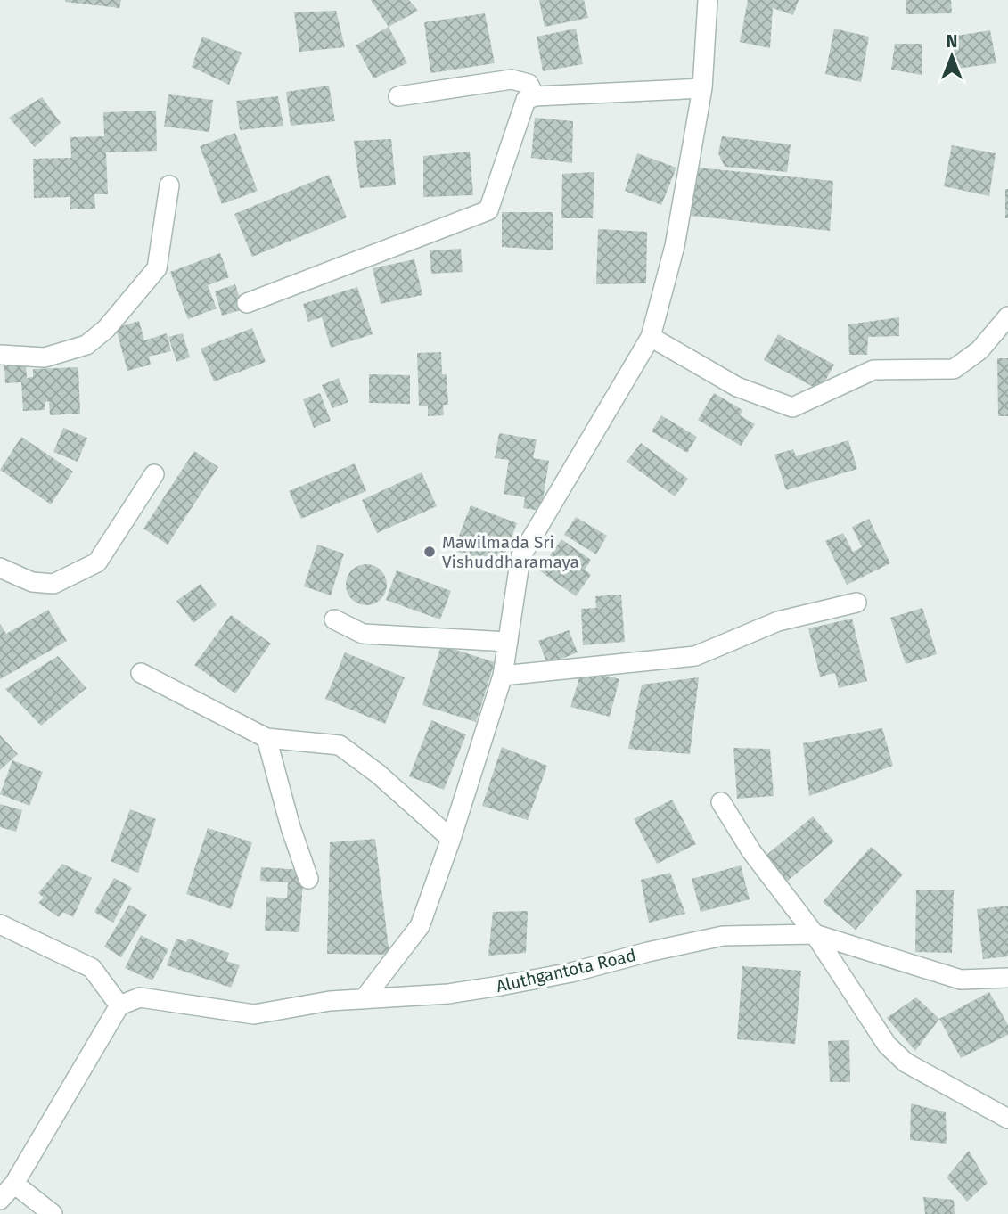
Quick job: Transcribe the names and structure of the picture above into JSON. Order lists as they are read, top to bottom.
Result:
{
  "streets": {
    "street": ["Aluthgantota Road"]
  },
  "places": ["Mawilmada Sri Vishuddharamaya"],
  "north": "top"
}
